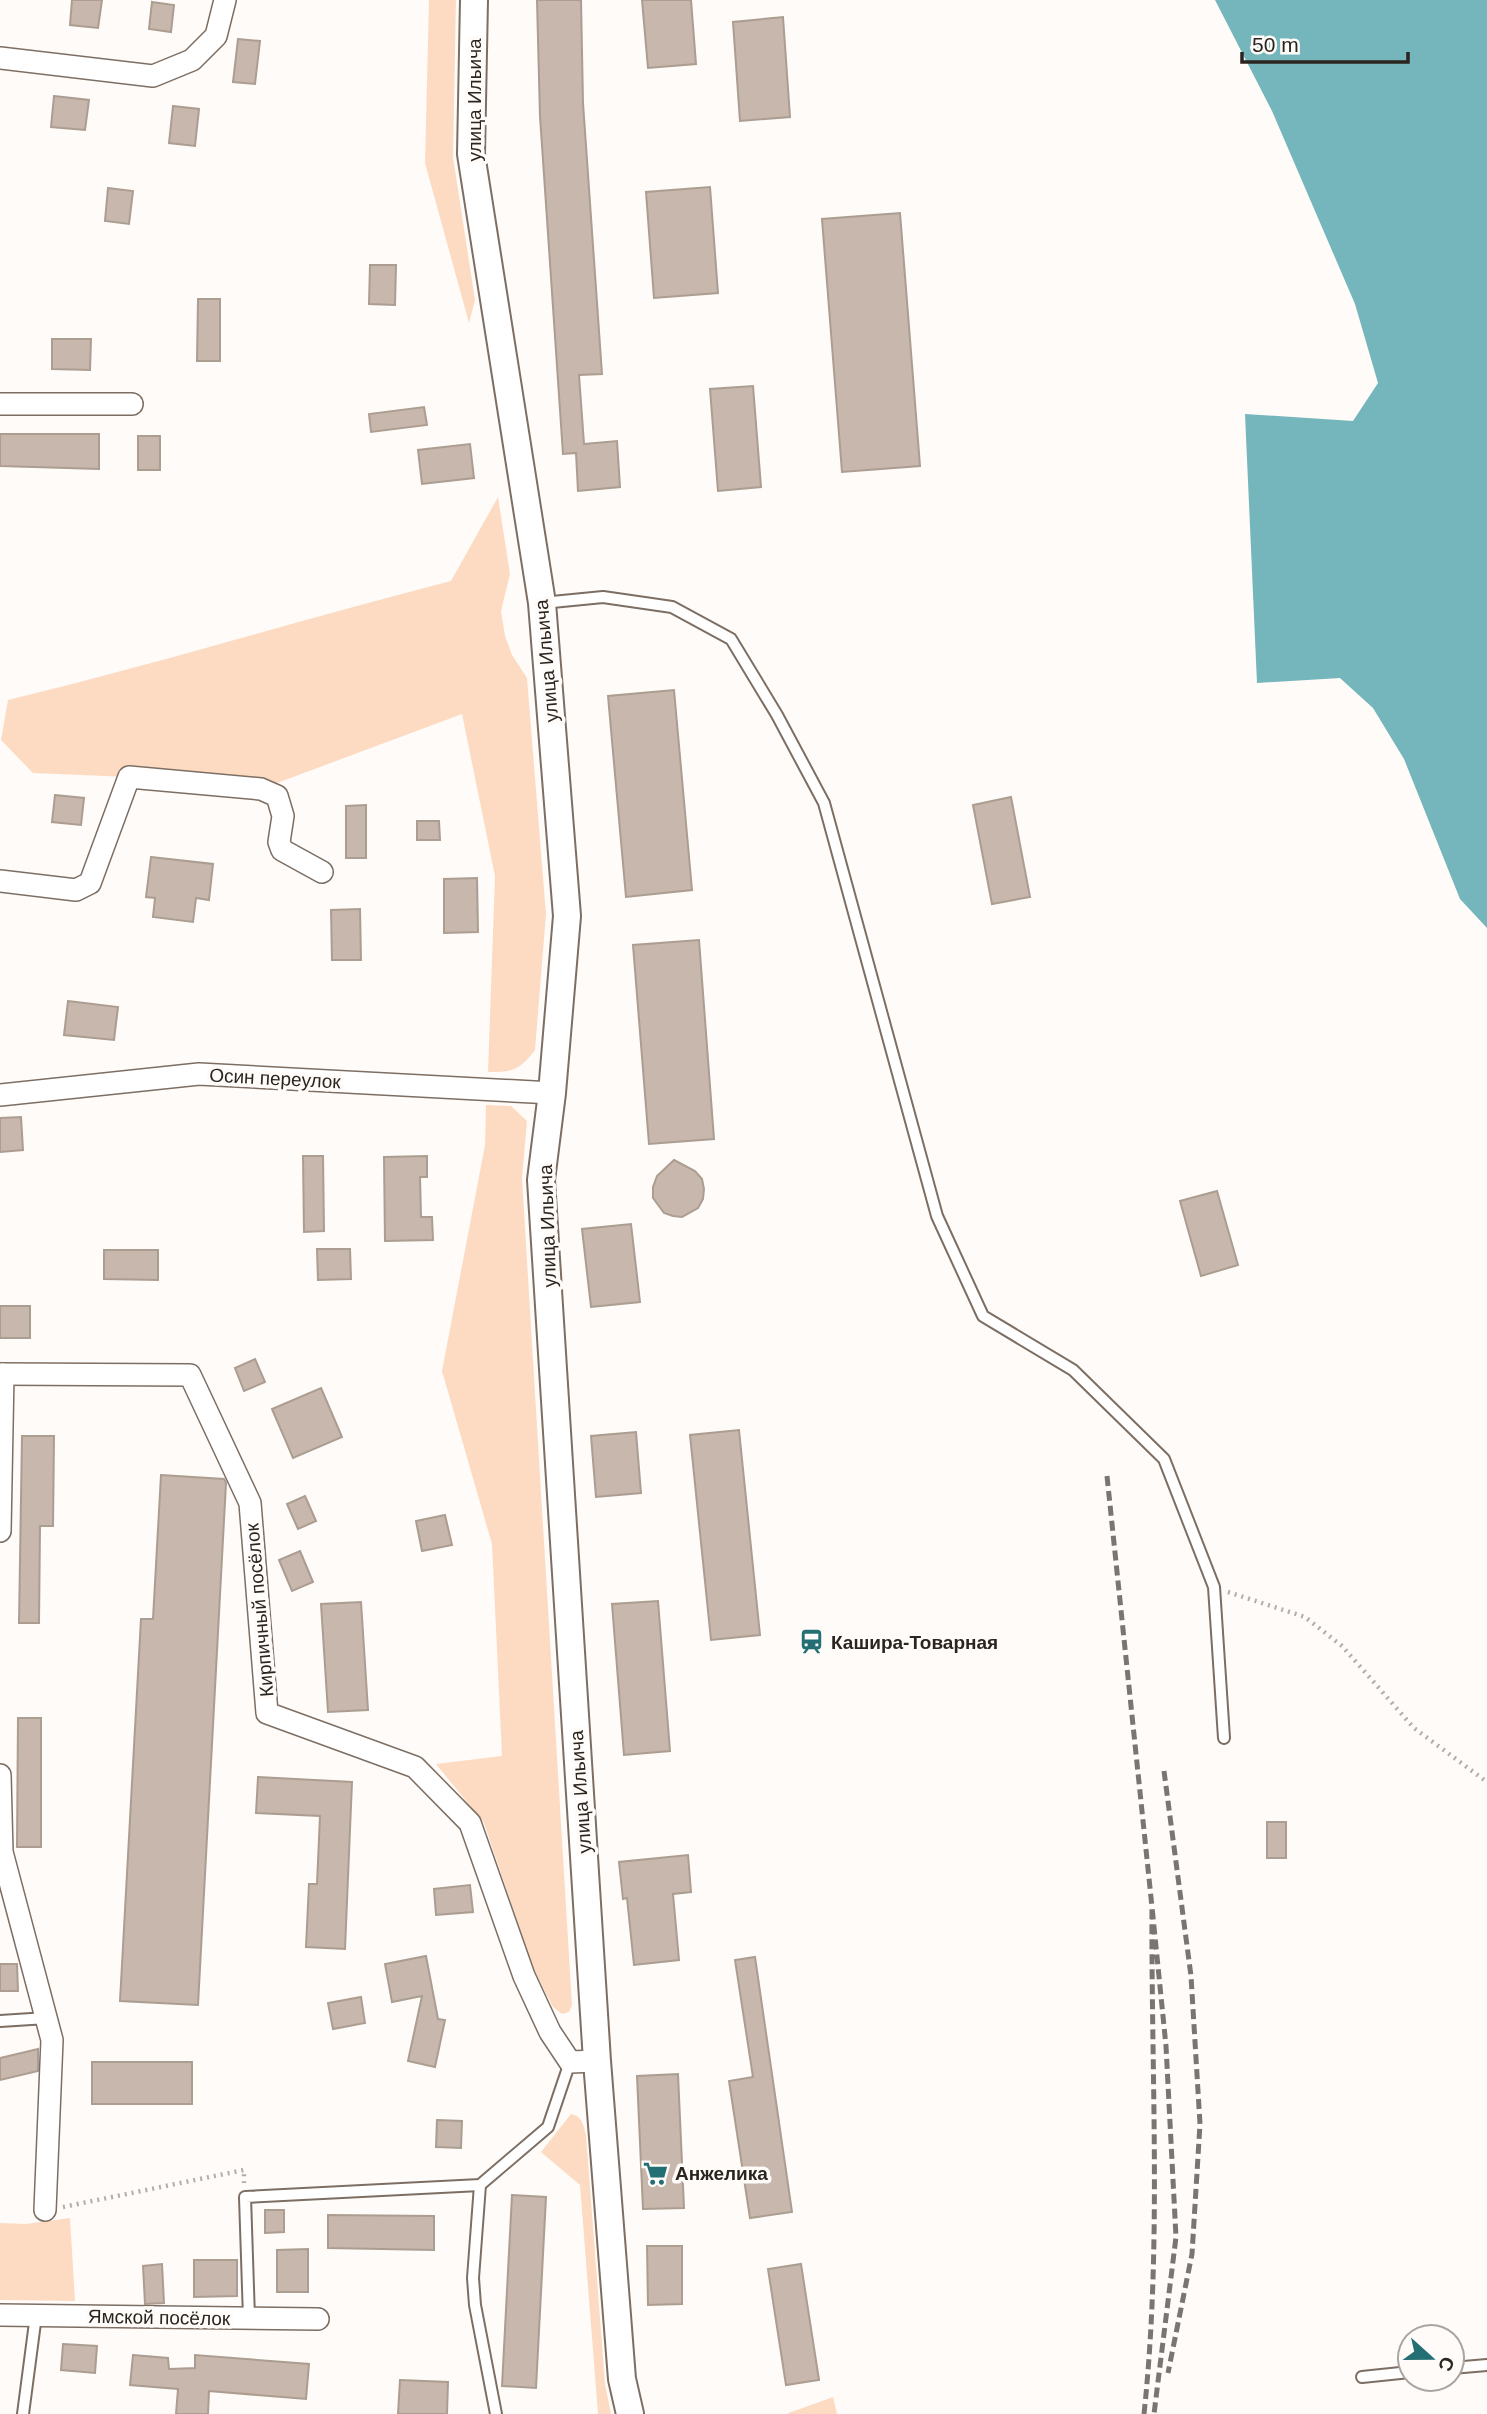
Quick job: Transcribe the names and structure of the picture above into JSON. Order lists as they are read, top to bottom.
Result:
{
  "streets": {
    "street": [
      "улица Ильича",
      "Осин переулок",
      "Кирпичный посёлок",
      "Ямской посёлок"
    ]
  },
  "crossings": [
    ["улица Ильича", "Осин переулок"]
  ],
  "places": {
    "station": ["Кашира-Товарная"],
    "supermarket": ["Анжелика"]
  },
  "scale_bar": "50 m",
  "north": "right"
}
